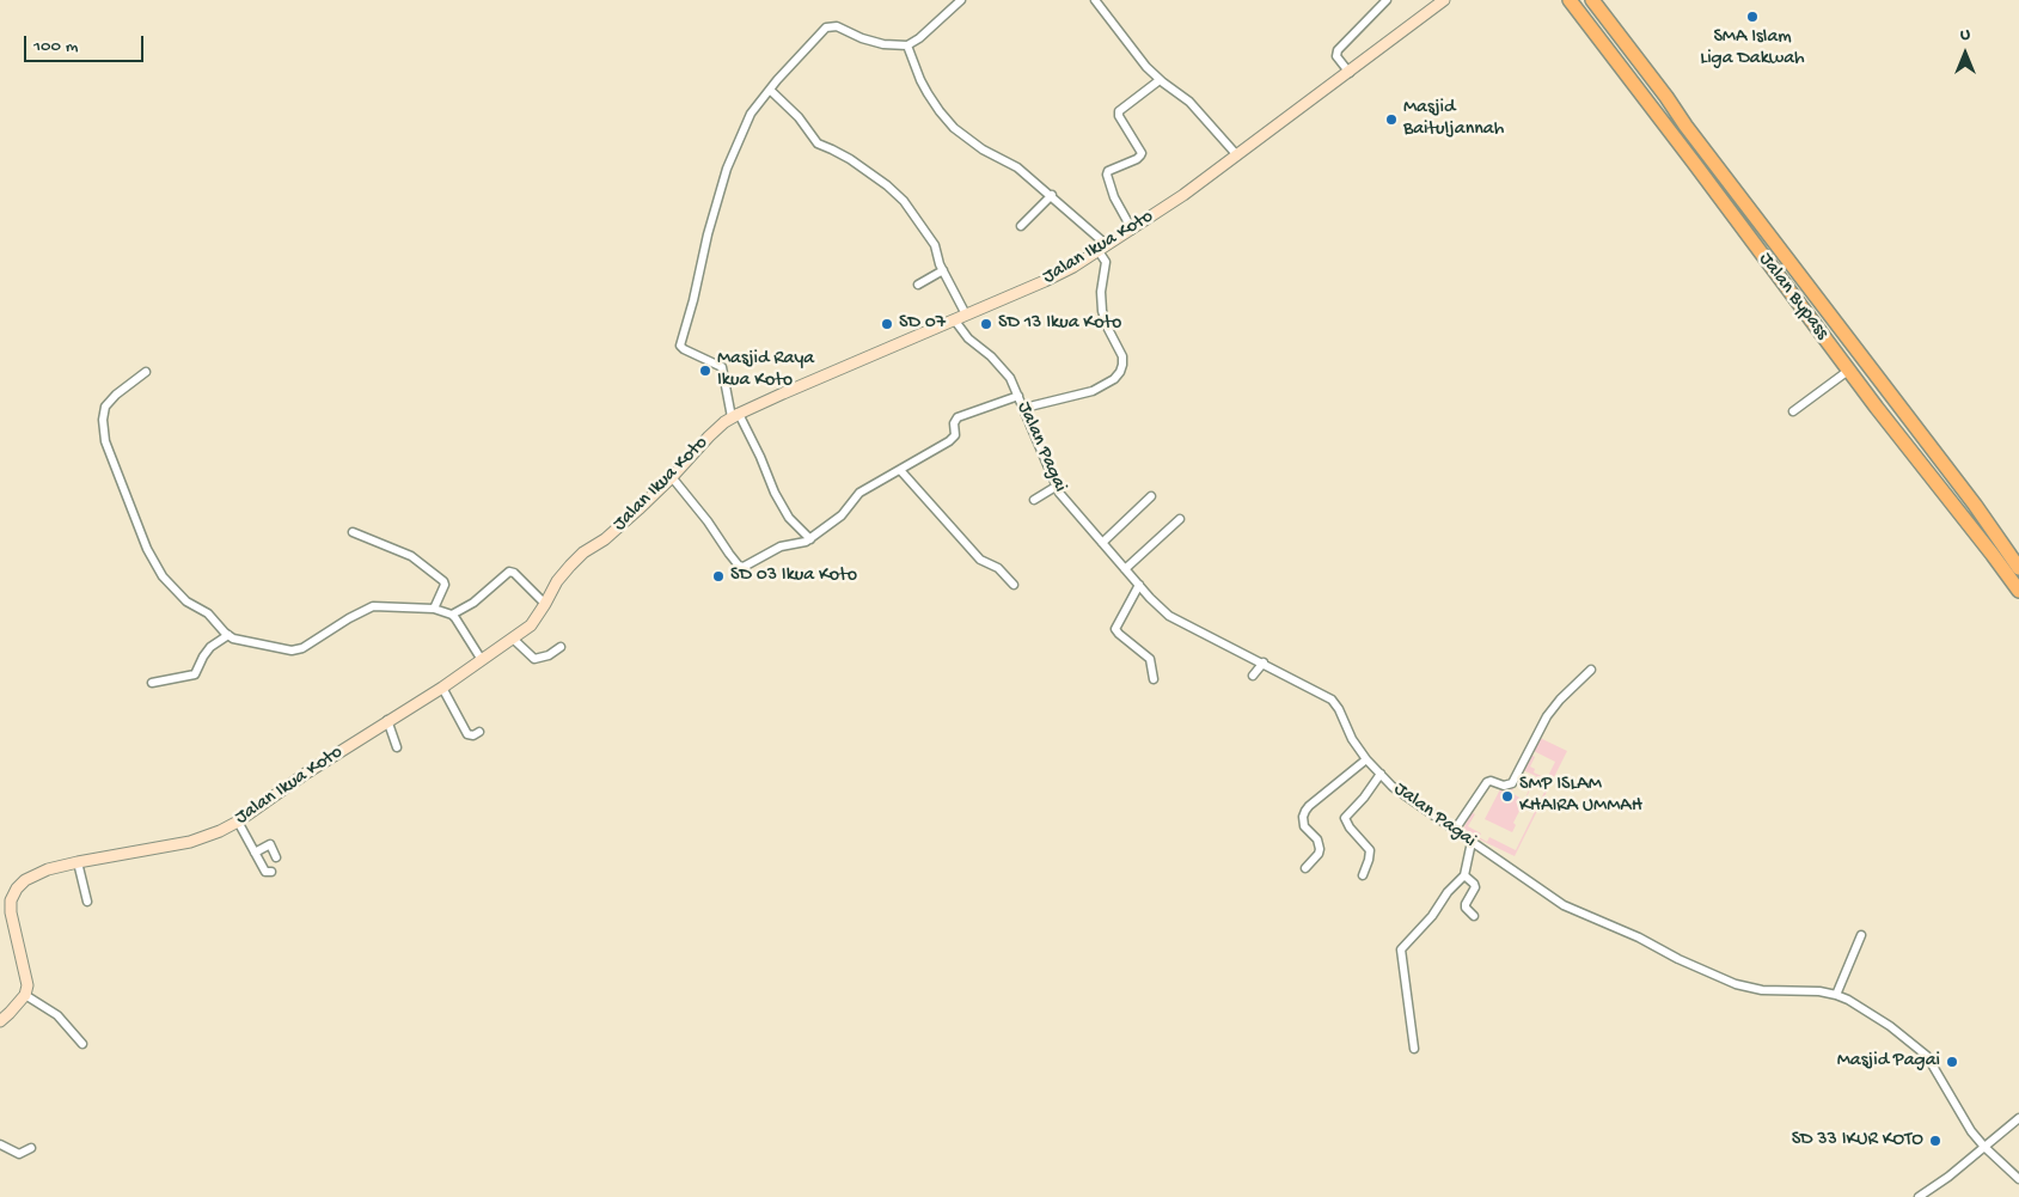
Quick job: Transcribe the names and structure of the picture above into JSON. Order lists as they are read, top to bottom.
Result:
{
  "streets": {
    "highway": ["Jalan Bypass"],
    "street": ["Jalan Ikua Koto", "Jalan Pagai"]
  },
  "crossings": [
    ["Jalan Ikua Koto", "Jalan Pagai"]
  ],
  "places": [
    "SMA Islam Liga Dakwah",
    "Masjid Baituljannah",
    "SD 07",
    "SD 13 Ikua Koto",
    "Masjid Raya Ikua Koto",
    "SD 03 Ikua Koto",
    "SMP ISLAM KHAIRA UMMAH",
    "Masjid Pagai",
    "SD 33 IKUR KOTO"
  ],
  "scale_bar": "100 m",
  "north": "top"
}
